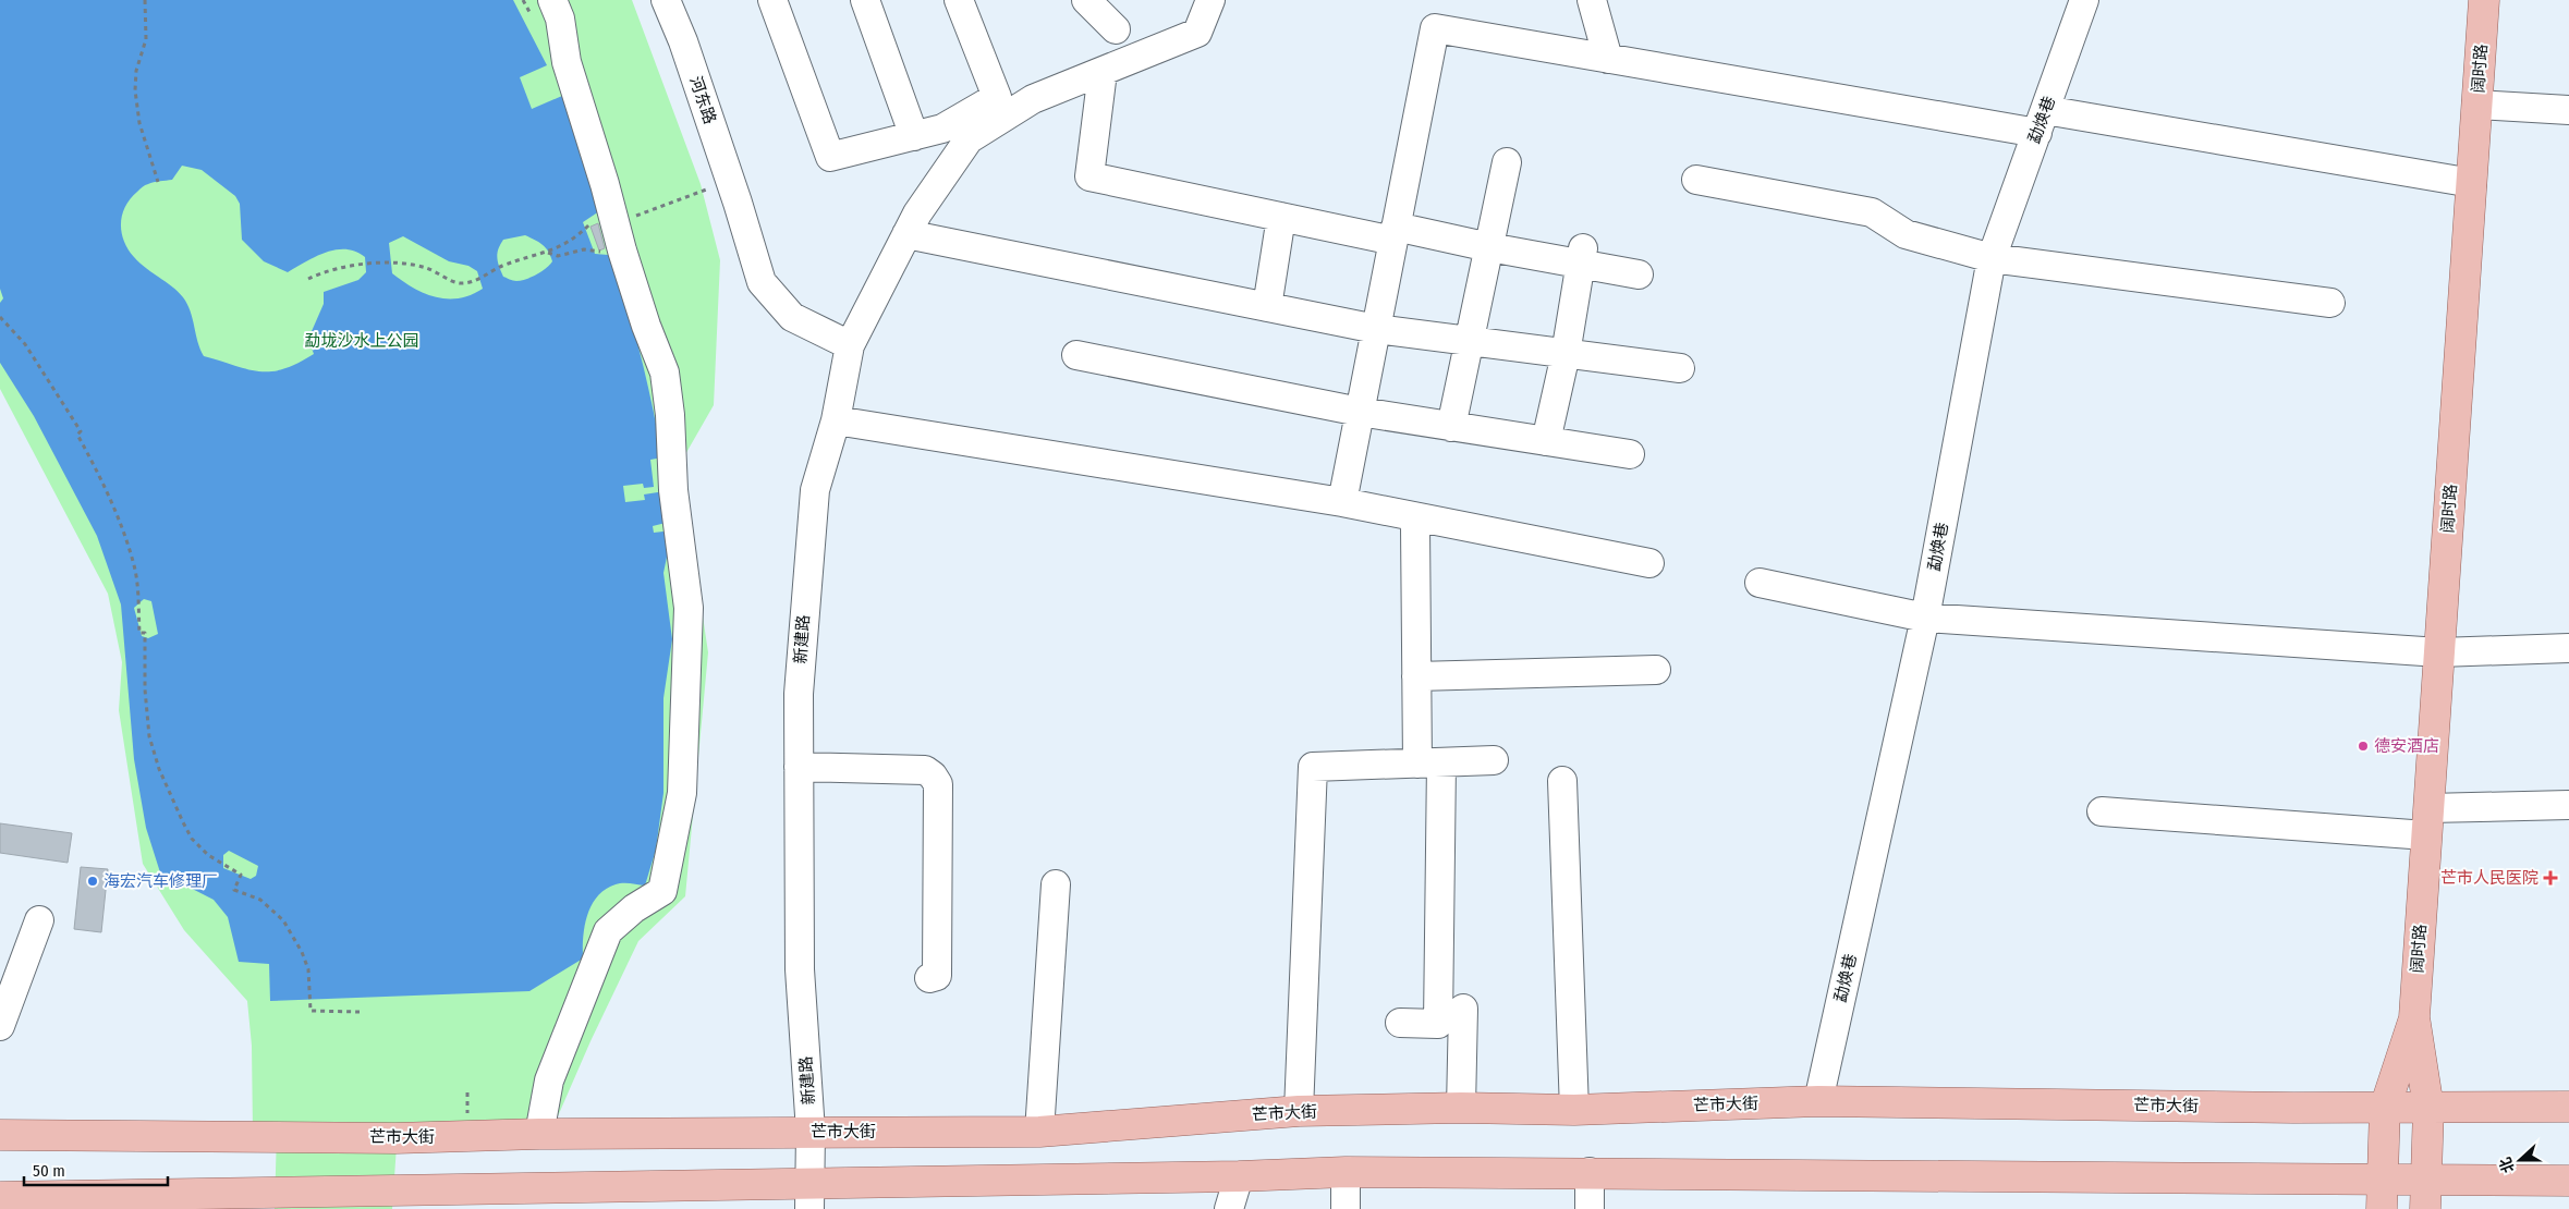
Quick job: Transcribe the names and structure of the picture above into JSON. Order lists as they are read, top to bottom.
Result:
{
  "streets": {
    "main road": ["阔时路", "芒市大街"],
    "street": ["河东路", "勐焕巷", "新建路"]
  },
  "crossings": [
    ["勐焕巷", "芒市大街"],
    ["新建路", "芒市大街"]
  ],
  "parks": ["勐垅沙水上公园"],
  "places": {
    "other": ["德安酒店", "海宏汽车修理厂"],
    "health": ["芒市人民医院"]
  },
  "scale_bar": "50 m",
  "north": "left"
}
